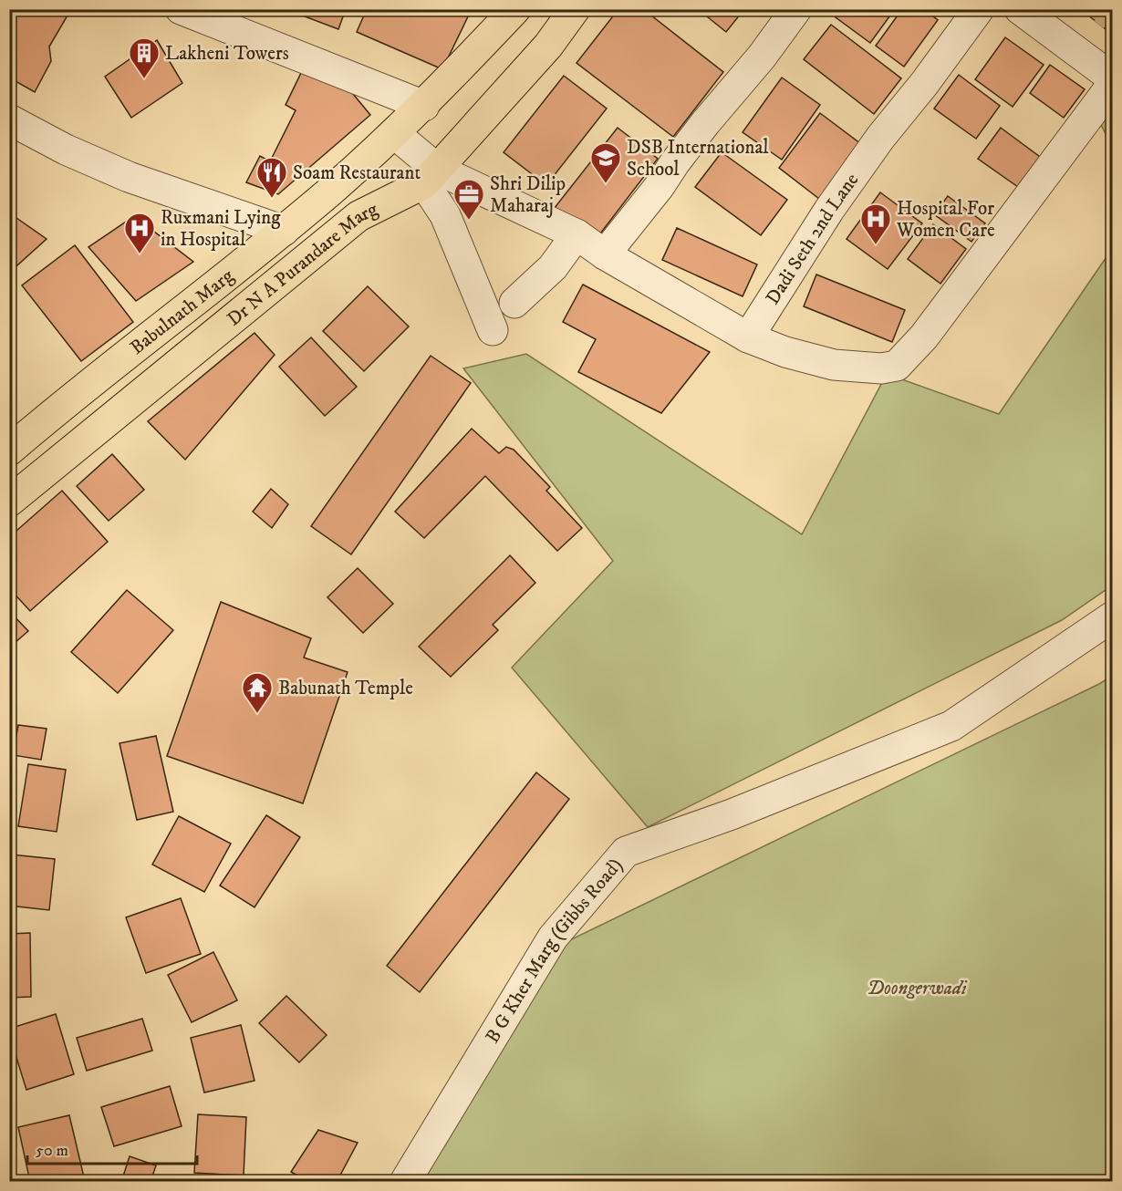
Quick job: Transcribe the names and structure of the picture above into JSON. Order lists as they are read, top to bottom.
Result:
{
  "streets": {
    "main road": ["Dr N A Purandare Marg", "Babulnath Marg"],
    "street": ["Dadi Seth 2nd Lane", "B G Kher Marg (Gibbs Road)"]
  },
  "parks": ["Doongerwadi"],
  "places": {
    "building": ["Lakheni Towers"],
    "school or university": ["DSB International School"],
    "restaurant": ["Soam Restaurant"],
    "office": ["Shri Dilip Maharaj"],
    "hospital": ["Hospital For Women Care", "Ruxmani Lying in Hospital"],
    "temple": ["Babunath Temple"]
  },
  "scale_bar": "50 m"
}
